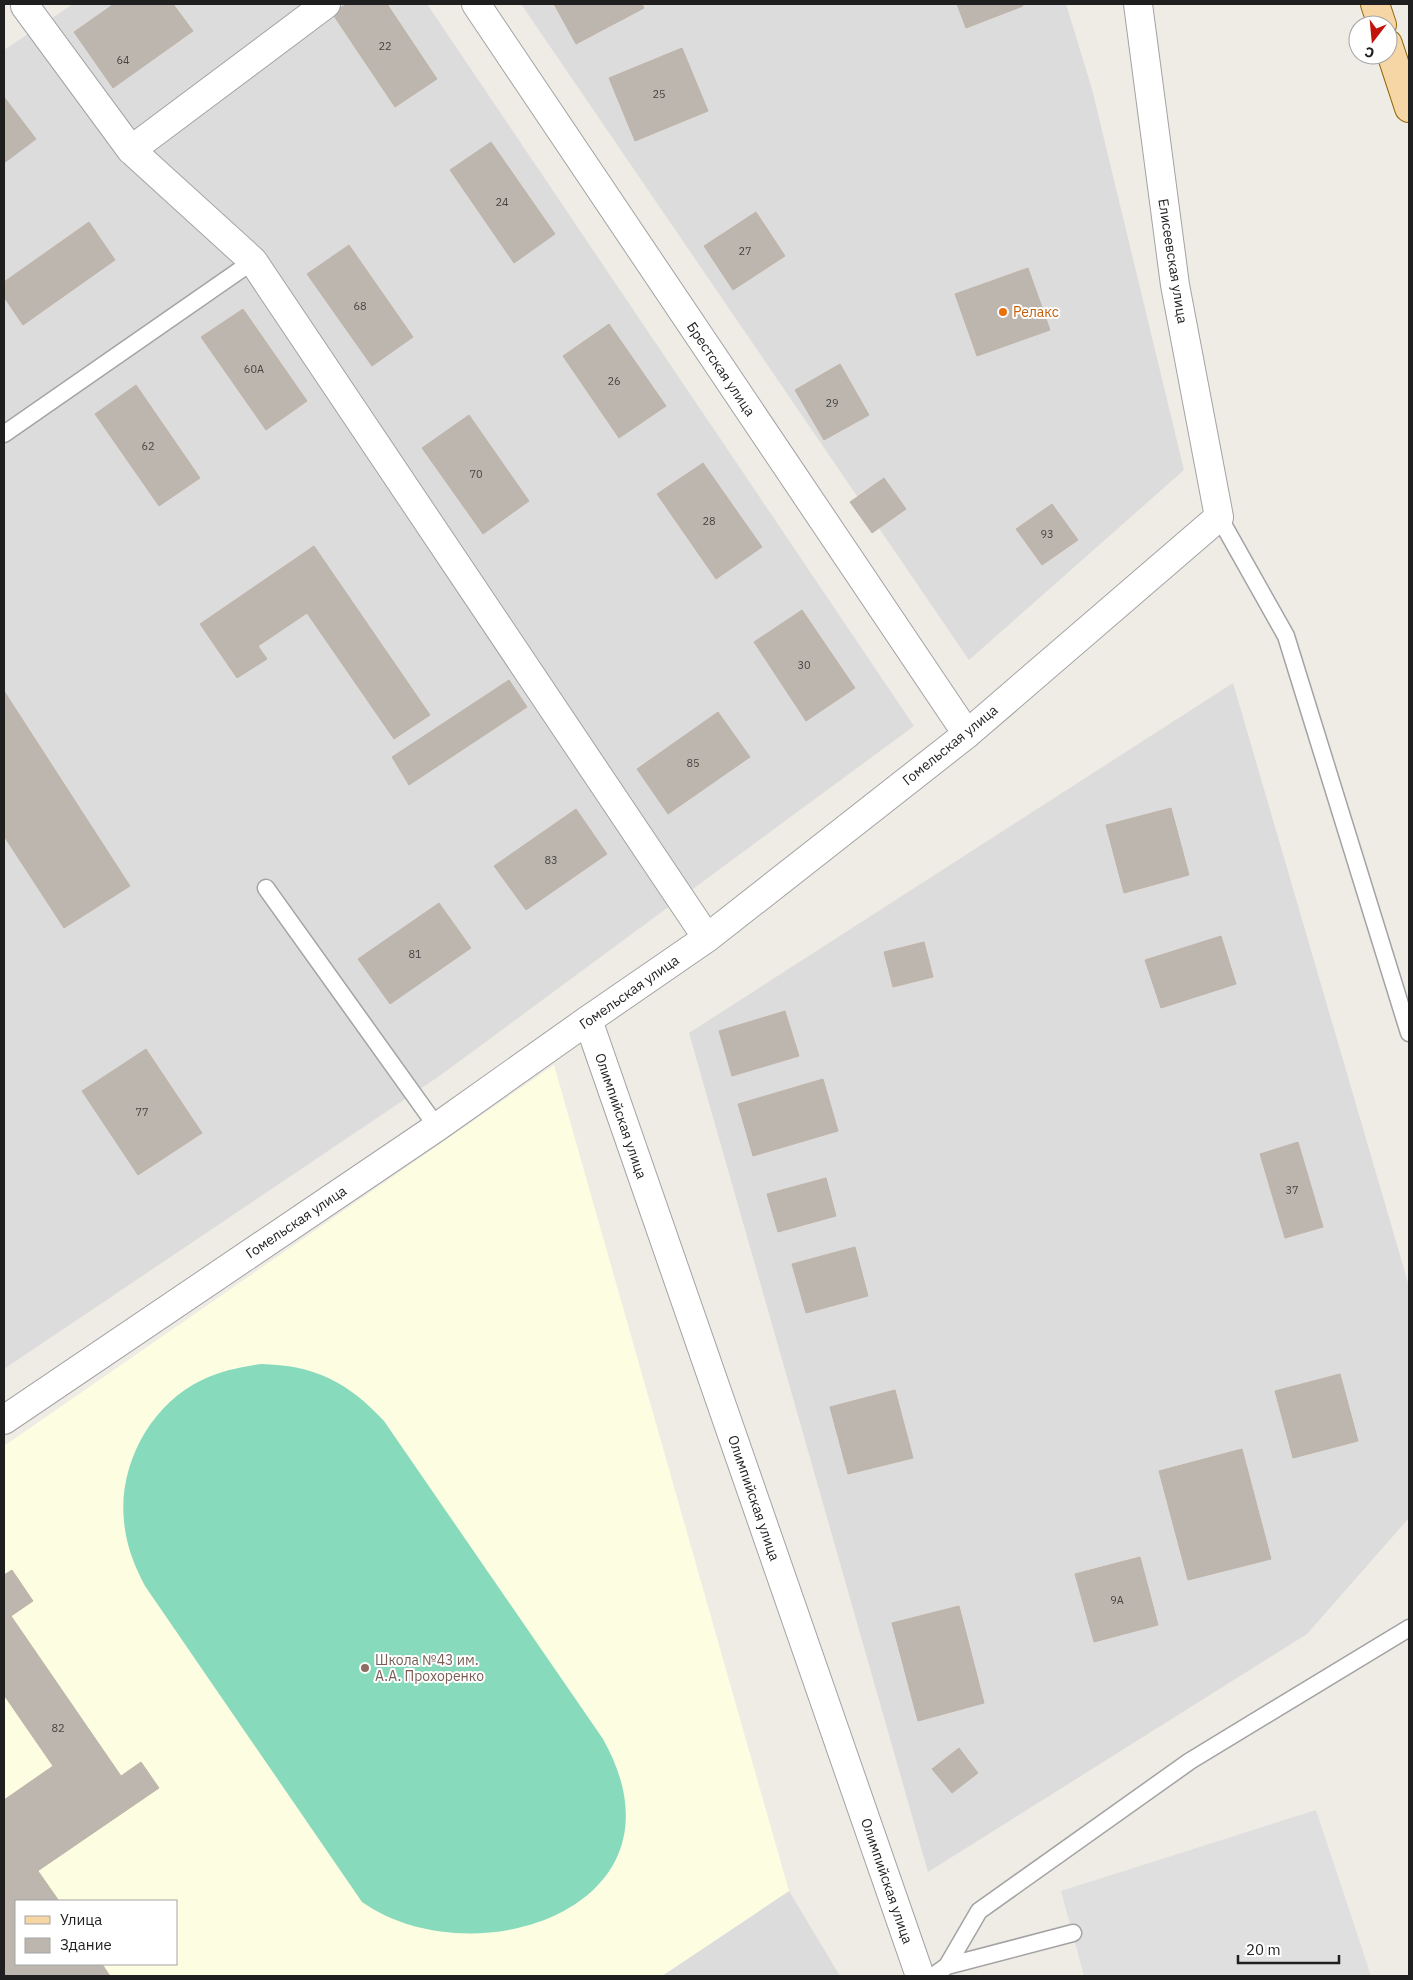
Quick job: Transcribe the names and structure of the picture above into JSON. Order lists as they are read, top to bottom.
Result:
{
  "streets": {
    "street": [
      "Елисеевская улица",
      "Брестская улица",
      "Гомельская улица",
      "Олимпийская улица"
    ]
  },
  "crossings": [
    ["Елисеевская улица", "Гомельская улица"],
    ["Брестская улица", "Гомельская улица"],
    ["Гомельская улица", "Олимпийская улица"]
  ],
  "places": ["Релакс", "Школа №43 им. А.А. Прохоренко"],
  "house_numbers": [
    "22",
    "64",
    "25",
    "24",
    "27",
    "68",
    "60А",
    "26",
    "29",
    "62",
    "70",
    "28",
    "93",
    "30",
    "85",
    "83",
    "81",
    "77",
    "37",
    "9А",
    "82"
  ],
  "legend": ["Улица", "Здание"],
  "scale_bar": "20 m",
  "north": "bottom"
}
